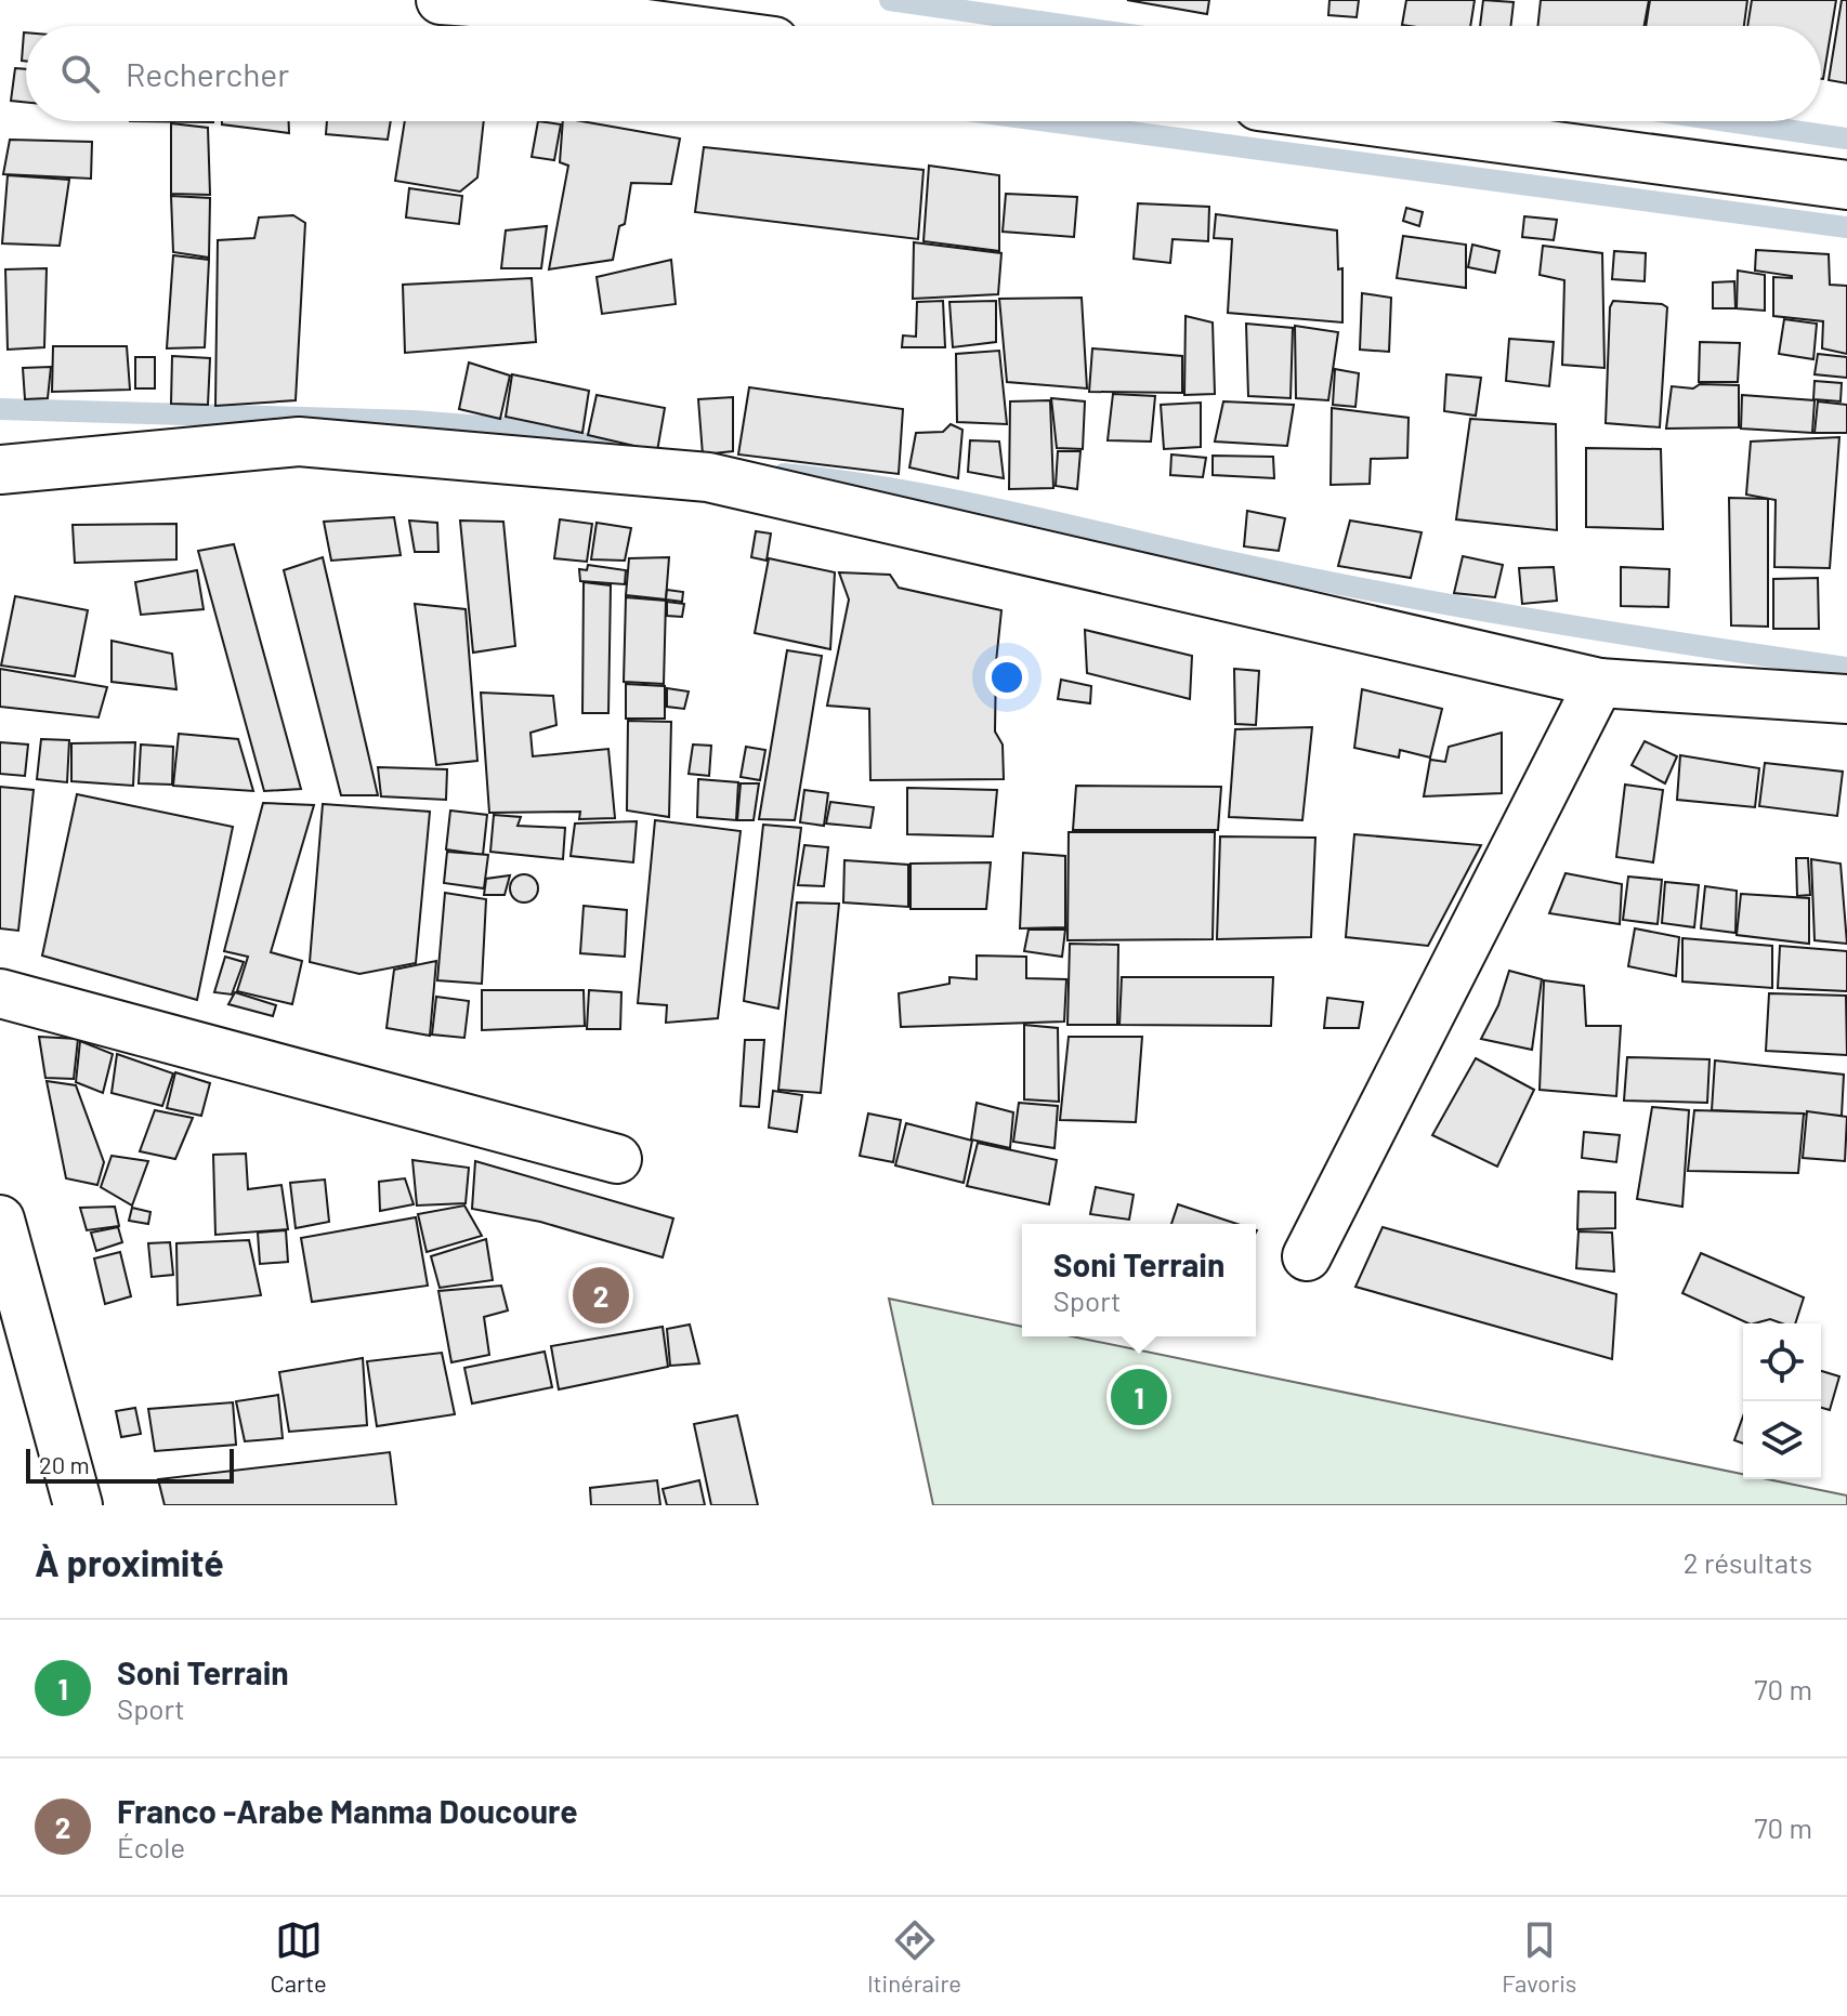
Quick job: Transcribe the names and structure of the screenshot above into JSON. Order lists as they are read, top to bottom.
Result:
{
  "scale_bar": "20 m",
  "page": {
    "search": "Rechercher",
    "popup": ["Soni Terrain", "Sport"],
    "pins": ["2", "1"],
    "scale": "20 m",
    "heading": ["À proximité", "2 résultats"],
    "list": [
      {
        "mark": "1",
        "name": "Soni Terrain",
        "note": "Sport",
        "value": "70 m"
      },
      {
        "mark": "2",
        "name": "Franco -Arabe Manma Doucoure",
        "note": "École",
        "value": "70 m"
      }
    ],
    "nav": ["Carte", "Itinéraire", "Favoris"]
  }
}
